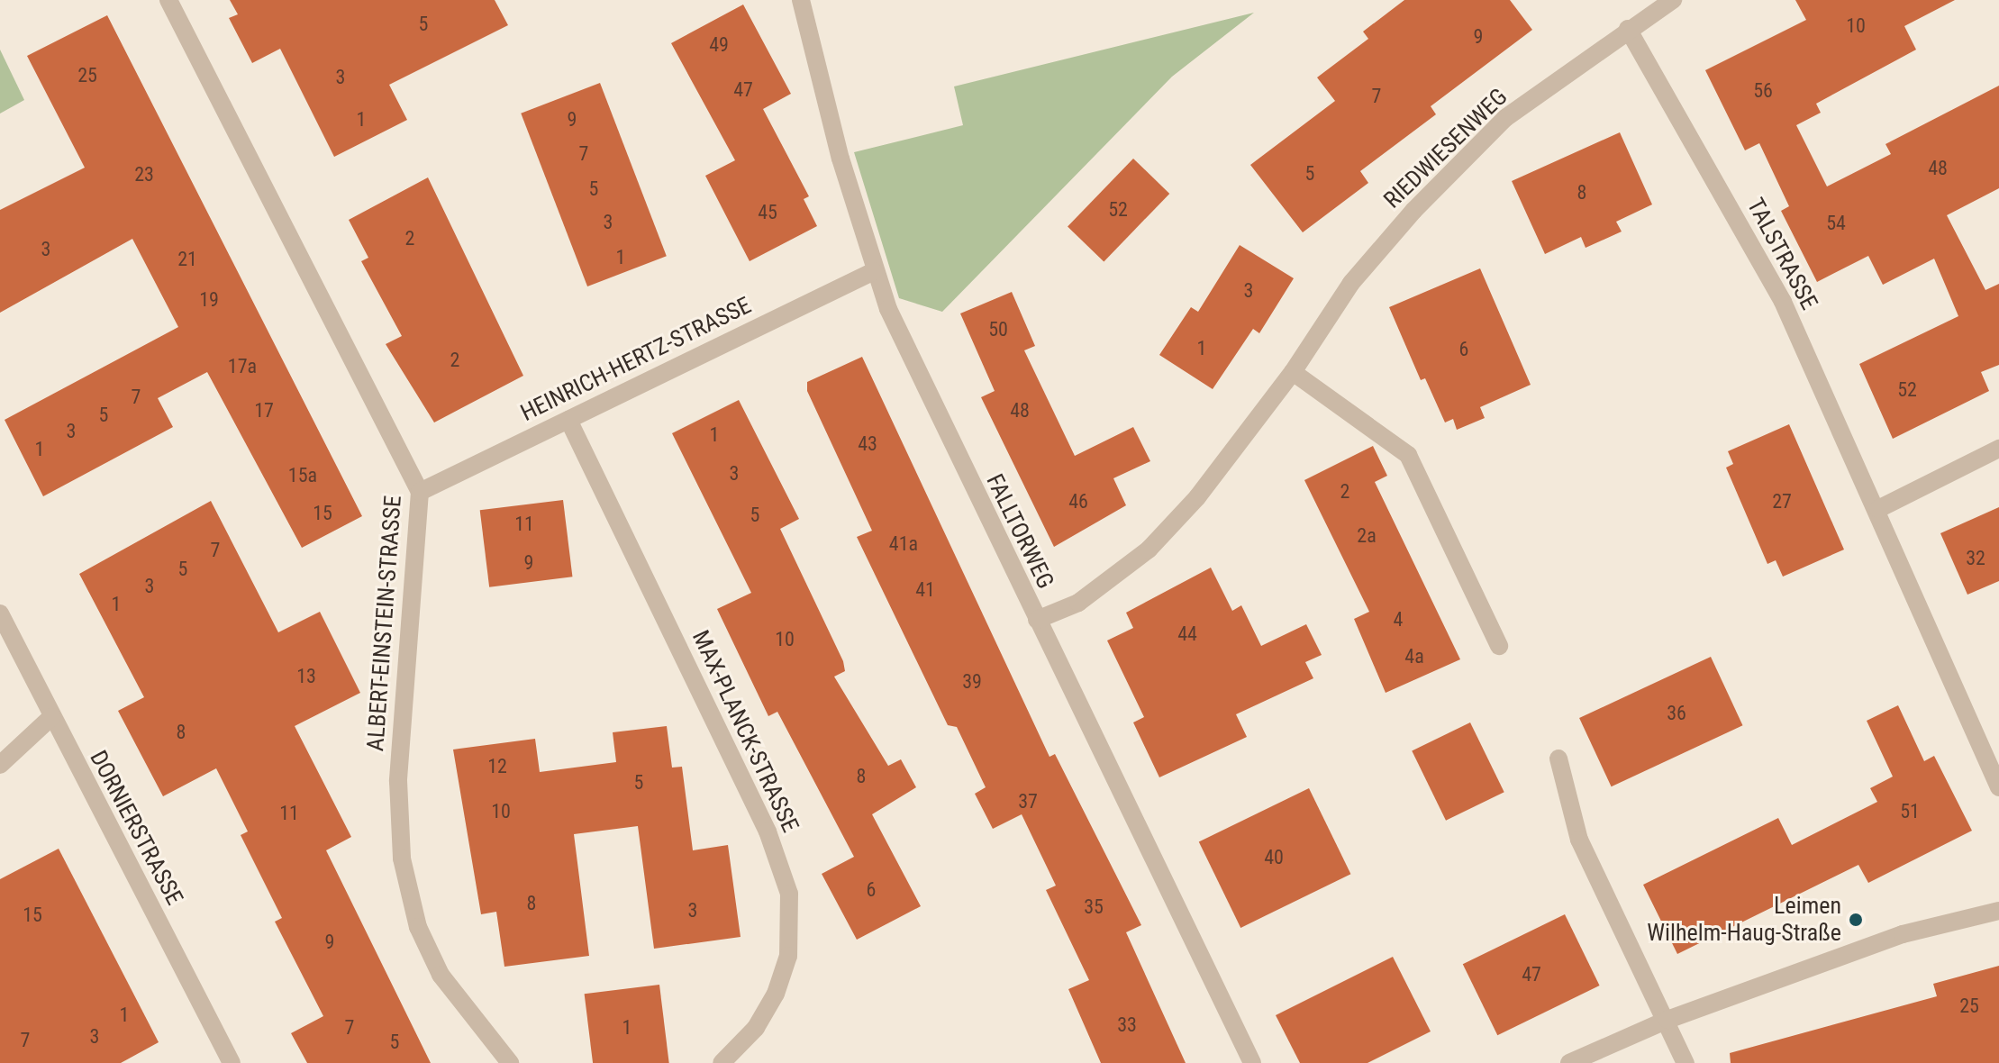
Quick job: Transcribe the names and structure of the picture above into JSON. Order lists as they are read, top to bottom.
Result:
{
  "streets": {
    "street": [
      "RIEDWIESENWEG",
      "TALSTRASSE",
      "HEINRICH-HERTZ-STRASSE",
      "FALLTORWEG",
      "ALBERT-EINSTEIN-STRASSE",
      "MAX-PLANCK-STRASSE",
      "DORNIERSTRASSE"
    ]
  },
  "crossings": [
    ["RIEDWIESENWEG", "TALSTRASSE"],
    ["RIEDWIESENWEG", "FALLTORWEG"],
    ["HEINRICH-HERTZ-STRASSE", "FALLTORWEG"],
    ["HEINRICH-HERTZ-STRASSE", "ALBERT-EINSTEIN-STRASSE"],
    ["HEINRICH-HERTZ-STRASSE", "MAX-PLANCK-STRASSE"]
  ],
  "places": ["Leimen Wilhelm-Haug-Straße"],
  "house_numbers": [
    "5",
    "10",
    "9",
    "49",
    "25",
    "3",
    "47",
    "56",
    "7",
    "1",
    "9",
    "7",
    "48",
    "5",
    "23",
    "5",
    "8",
    "52",
    "45",
    "3",
    "54",
    "2",
    "3",
    "1",
    "21",
    "3",
    "19",
    "50",
    "1",
    "6",
    "2",
    "17a",
    "52",
    "7",
    "17",
    "48",
    "5",
    "3",
    "1",
    "43",
    "1",
    "3",
    "15a",
    "2",
    "46",
    "27",
    "15",
    "5",
    "11",
    "2a",
    "41a",
    "7",
    "32",
    "9",
    "5",
    "3",
    "41",
    "1",
    "4",
    "44",
    "10",
    "4a",
    "13",
    "39",
    "36",
    "8",
    "12",
    "8",
    "5",
    "37",
    "10",
    "51",
    "11",
    "40",
    "6",
    "8",
    "35",
    "3",
    "15",
    "9",
    "47",
    "25",
    "1",
    "33",
    "7",
    "1",
    "3",
    "7",
    "5"
  ]
}
